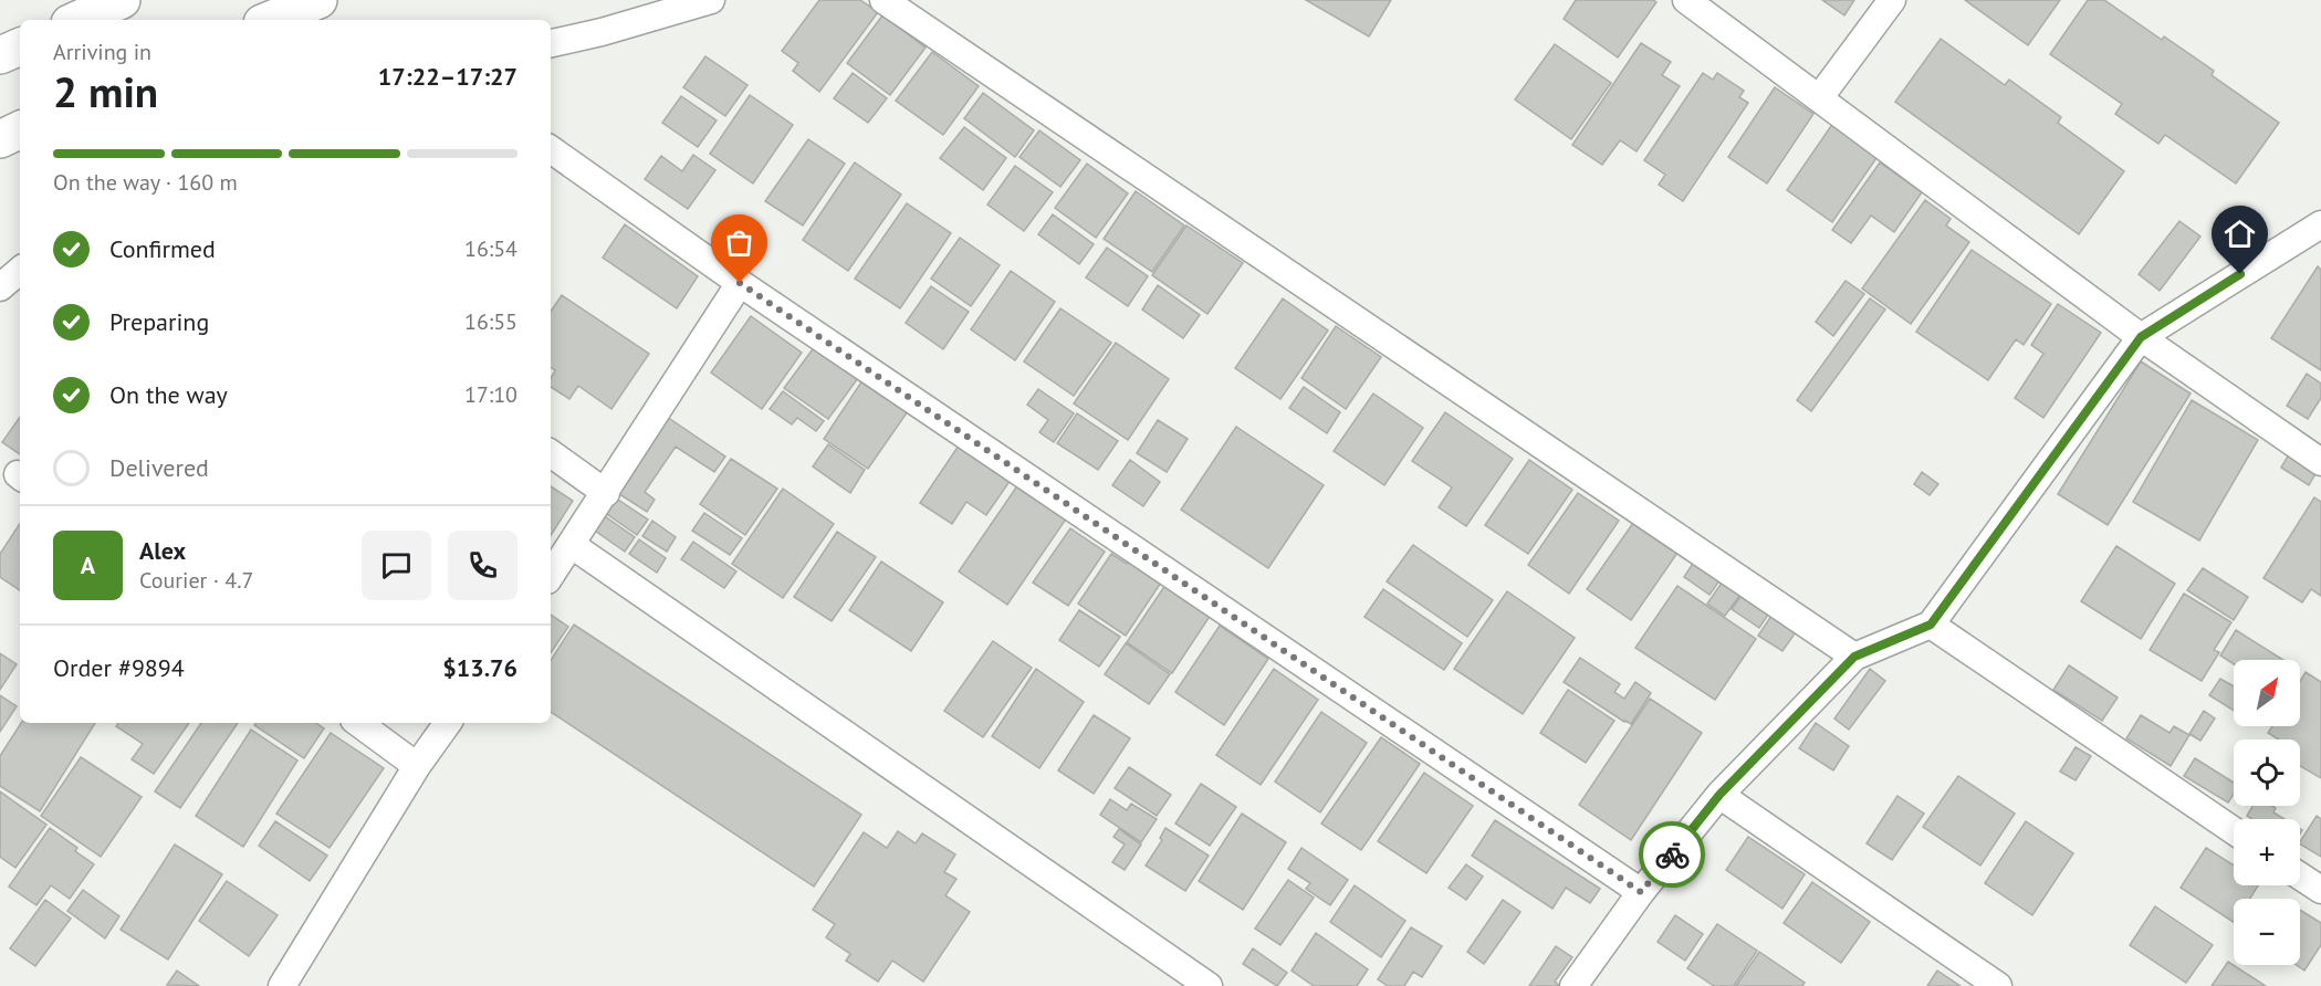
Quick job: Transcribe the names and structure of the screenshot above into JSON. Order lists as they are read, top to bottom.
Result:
{
  "north": "top right",
  "page": {
    "heading": ["2 min", "Arriving in", "17:22–17:27"],
    "panel": [
      "Alex",
      "Courier · 4.7",
      "Order #9894",
      "$13.76"
    ],
    "bar": "On the way · 160 m",
    "list": [
      ["Confirmed", "16:54"],
      ["Preparing", "16:55"],
      ["On the way", "17:10"],
      "Delivered"
    ],
    "round": "A",
    "map_buttons": ["+", "−"]
  }
}
